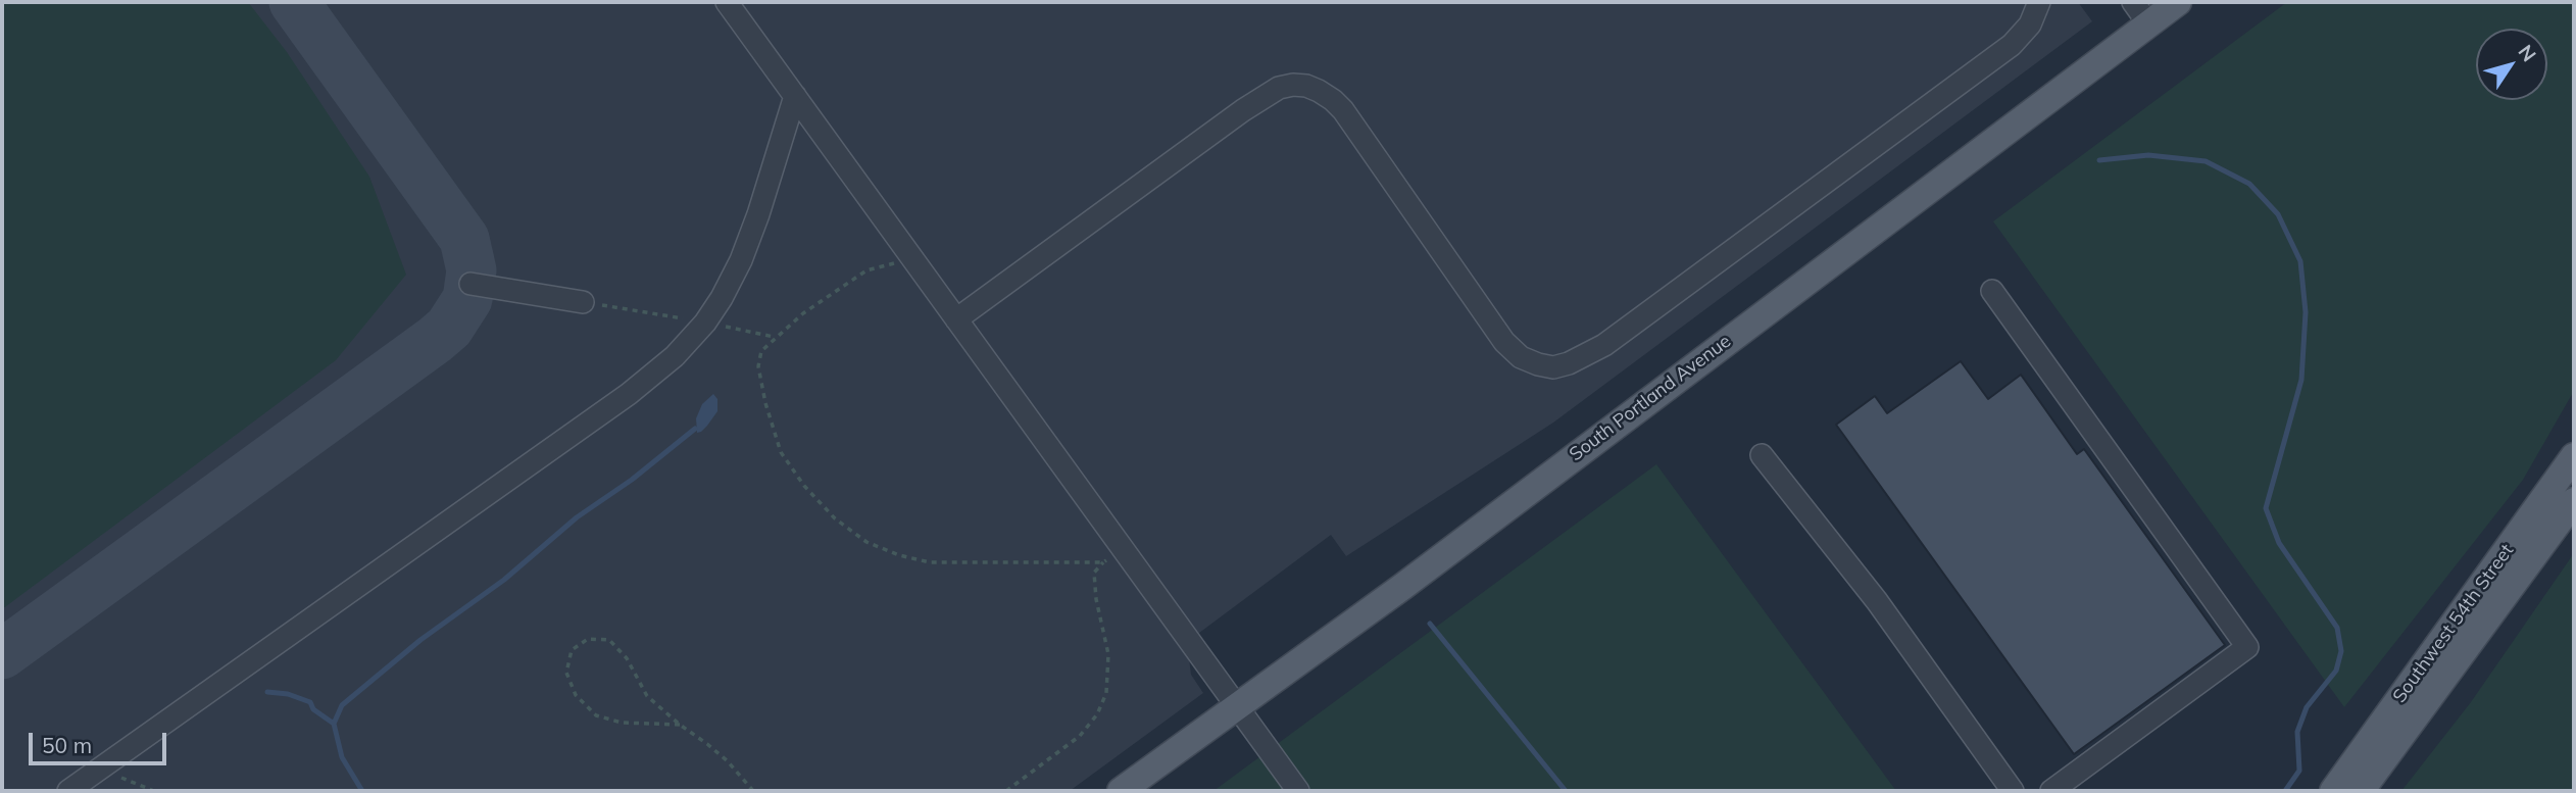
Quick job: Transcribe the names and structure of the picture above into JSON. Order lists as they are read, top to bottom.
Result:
{
  "streets": {
    "main road": ["South Portland Avenue", "Southwest 54th Street"]
  },
  "scale_bar": "50 m",
  "north": "top right"
}
